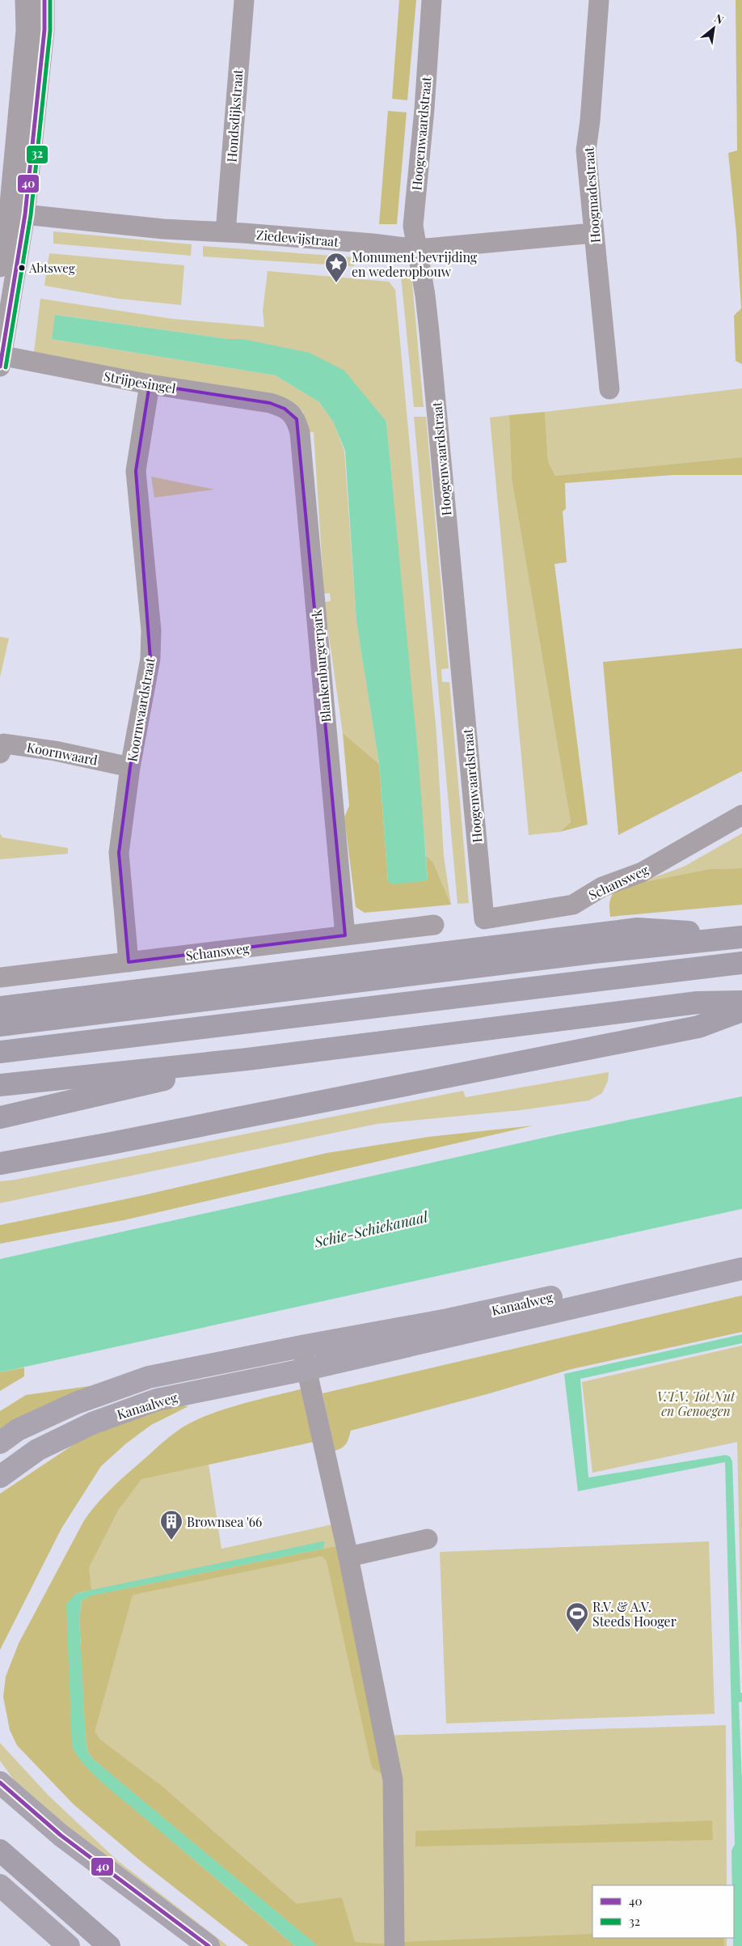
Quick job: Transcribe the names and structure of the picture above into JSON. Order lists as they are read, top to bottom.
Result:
{
  "streets": {
    "main road": ["Kanaalweg"],
    "street": [
      "Hondsdijkstraat",
      "Hoogenwaardstraat",
      "Hoogmadestraat",
      "Ziedewijstraat",
      "Strijpesingel",
      "Blankenburgerpark",
      "Koornwaardstraat",
      "Koornwaard",
      "Schansweg"
    ]
  },
  "crossings": [
    ["Hondsdijkstraat", "Ziedewijstraat"],
    ["Hoogenwaardstraat", "Ziedewijstraat"],
    ["Hoogenwaardstraat", "Schansweg"],
    ["Hoogmadestraat", "Ziedewijstraat"],
    ["Strijpesingel", "Blankenburgerpark"],
    ["Strijpesingel", "Koornwaardstraat"],
    ["Blankenburgerpark", "Schansweg"],
    ["Koornwaardstraat", "Koornwaard"],
    ["Koornwaardstraat", "Schansweg"]
  ],
  "water": ["Schie-Schiekanaal"],
  "parks": ["V.T.V. Tot Nut en Genoegen"],
  "places": {
    "other": ["Abtsweg"],
    "place": ["Monument bevrijding en wederopbouw"],
    "building": ["Brownsea '66"],
    "sports": ["R.V. & A.V. Steeds Hooger"]
  },
  "lines": ["transit line 40", "transit line 32"],
  "legend": ["40", "32"],
  "north": "top right"
}
